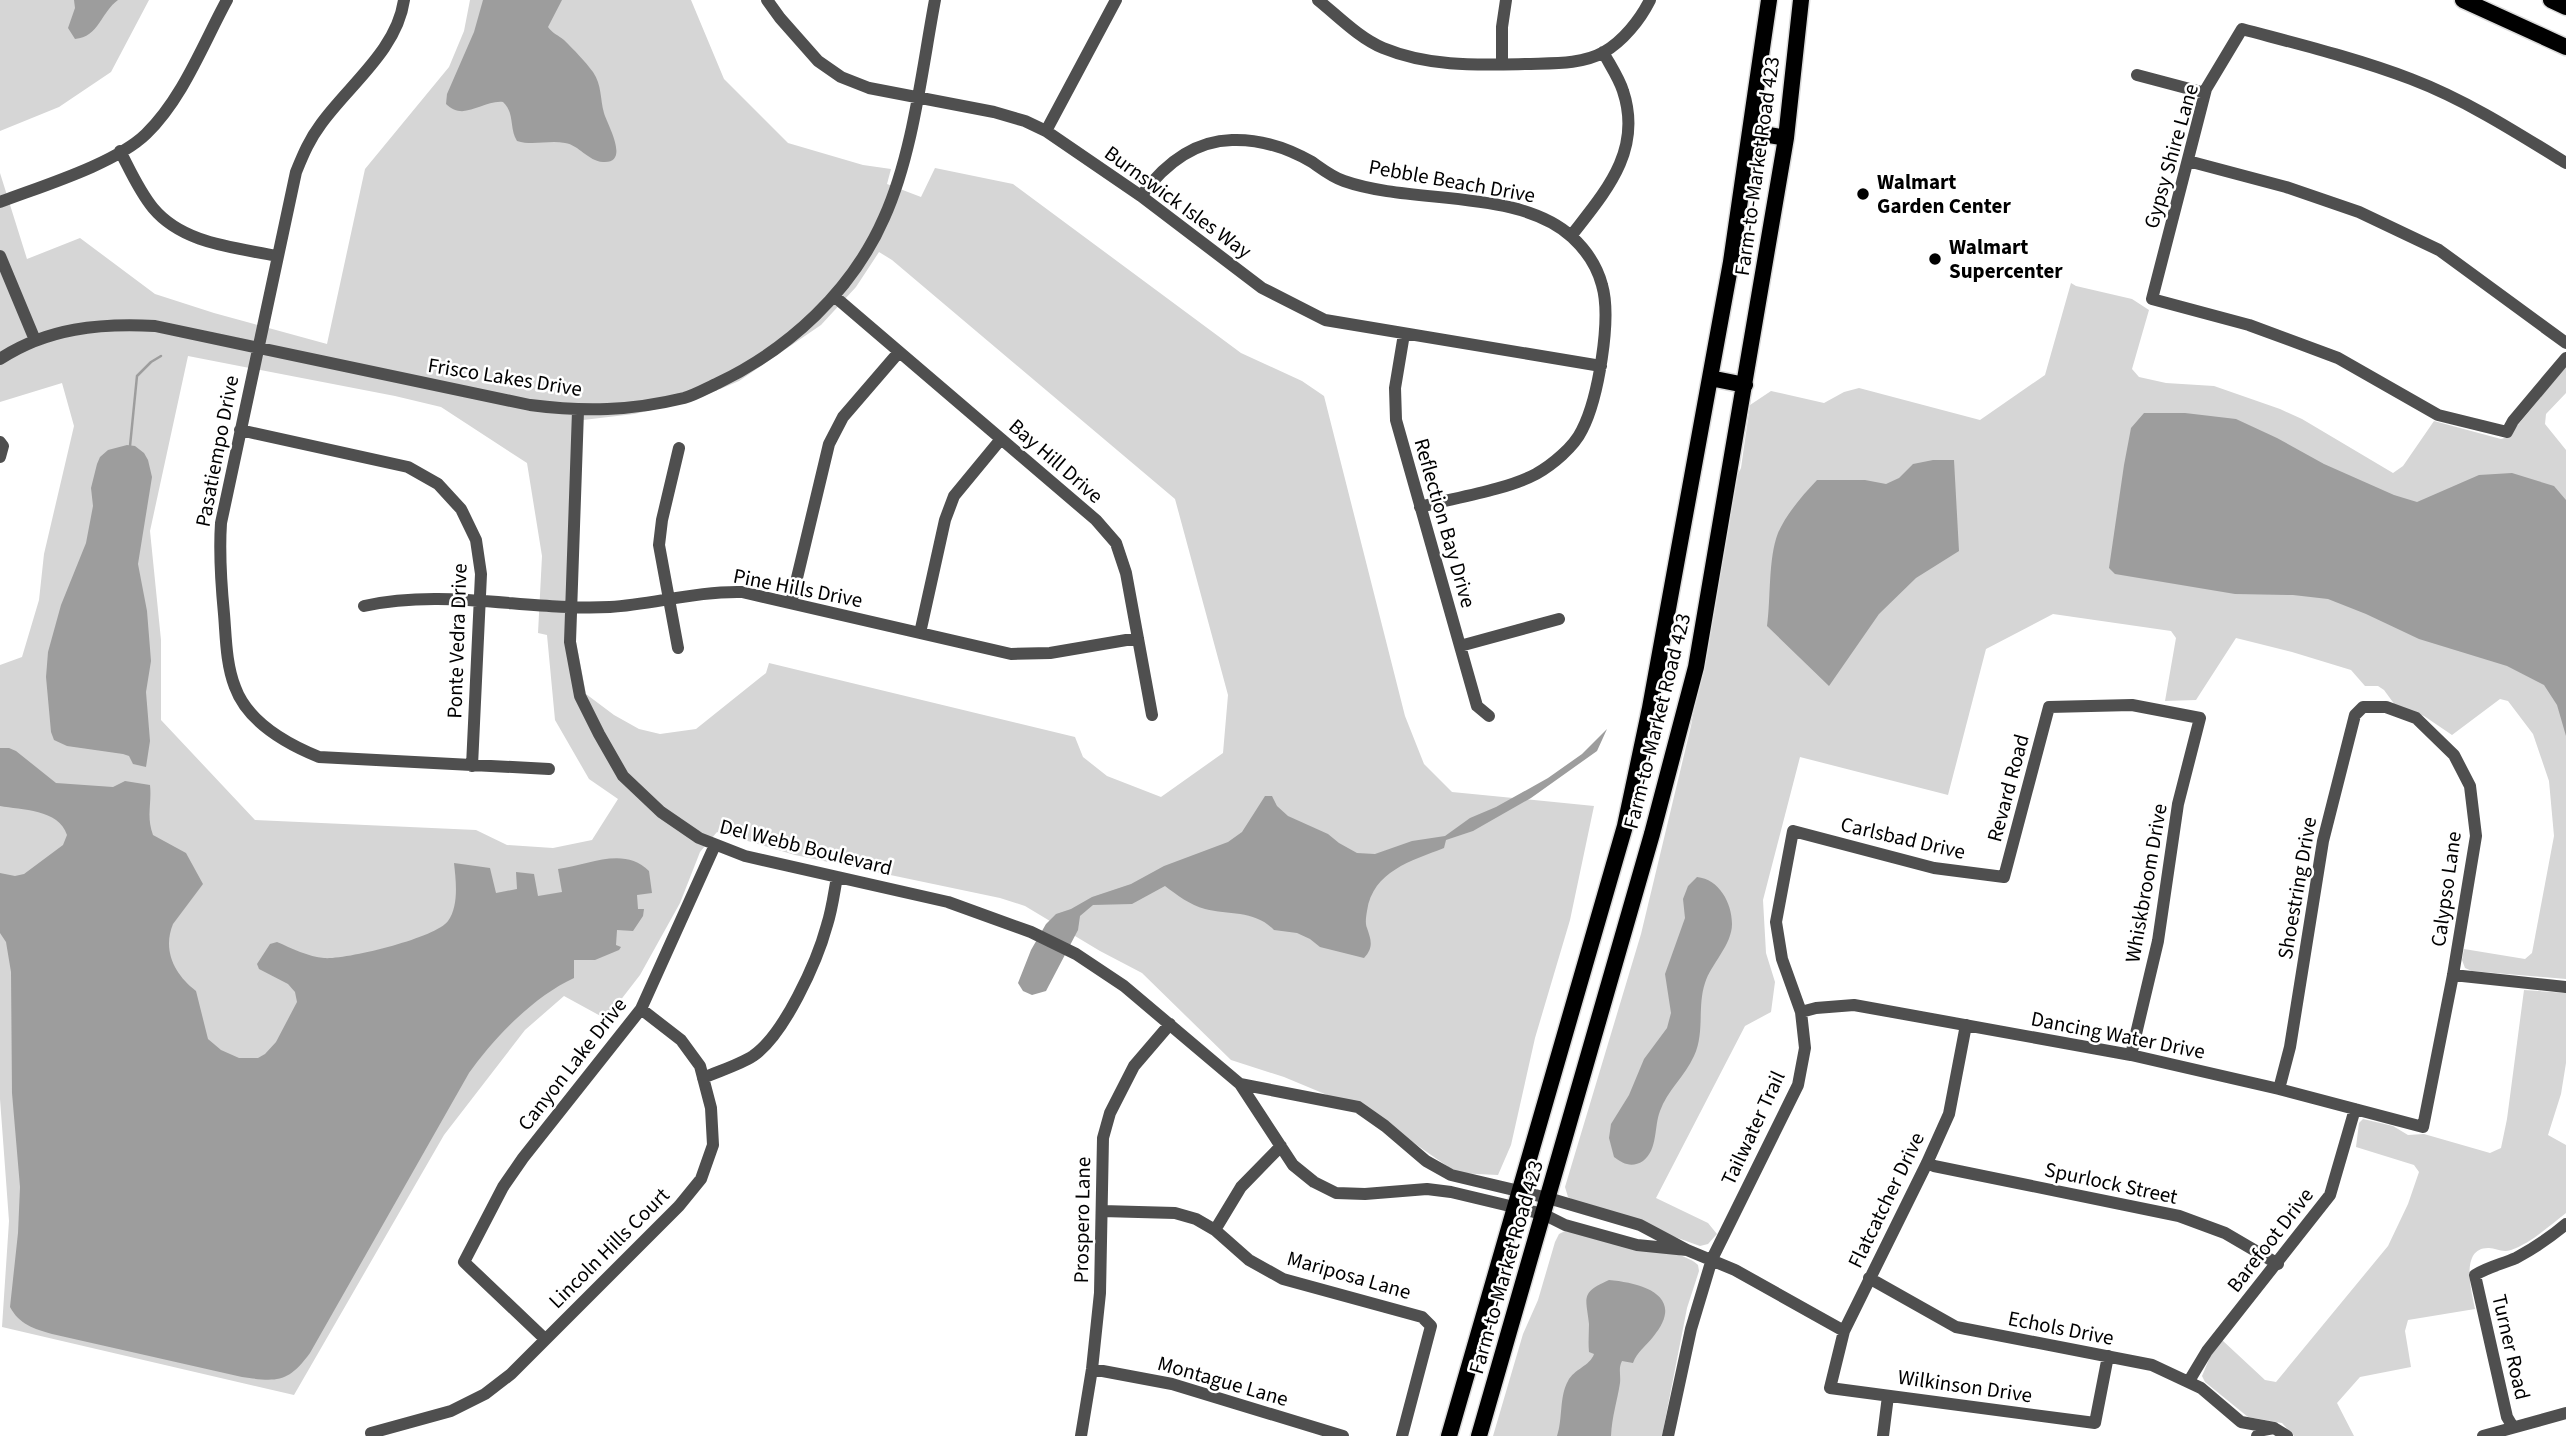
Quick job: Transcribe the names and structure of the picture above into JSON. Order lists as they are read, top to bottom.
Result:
{
  "streets": {
    "main road": ["Farm-to-Market Road 423"],
    "street": [
      "Gypsy Shire Lane",
      "Pebble Beach Drive",
      "Burnswick Isles Way",
      "Frisco Lakes Drive",
      "Pasatiempo Drive",
      "Bay Hill Drive",
      "Reflection Bay Drive",
      "Pine Hills Drive",
      "Ponte Vedra Drive",
      "Revard Road",
      "Carlsbad Drive",
      "Del Webb Boulevard",
      "Whiskbroom Drive",
      "Shoestring Drive",
      "Calypso Lane",
      "Dancing Water Drive",
      "Canyon Lake Drive",
      "Tailwater Trail",
      "Spurlock Street",
      "Flatcatcher Drive",
      "Prospero Lane",
      "Barefoot Drive",
      "Lincoln Hills Court",
      "Mariposa Lane",
      "Echols Drive",
      "Turner Road",
      "Montague Lane",
      "Wilkinson Drive"
    ]
  },
  "crossings": [
    ["Farm-to-Market Road 423", "Del Webb Boulevard"],
    ["Pebble Beach Drive", "Burnswick Isles Way"],
    ["Pebble Beach Drive", "Reflection Bay Drive"],
    ["Burnswick Isles Way", "Frisco Lakes Drive"],
    ["Burnswick Isles Way", "Reflection Bay Drive"],
    ["Frisco Lakes Drive", "Pasatiempo Drive"],
    ["Frisco Lakes Drive", "Bay Hill Drive"],
    ["Frisco Lakes Drive", "Del Webb Boulevard"],
    ["Pasatiempo Drive", "Ponte Vedra Drive"],
    ["Bay Hill Drive", "Pine Hills Drive"],
    ["Pine Hills Drive", "Ponte Vedra Drive"],
    ["Pine Hills Drive", "Del Webb Boulevard"],
    ["Revard Road", "Carlsbad Drive"],
    ["Revard Road", "Whiskbroom Drive"],
    ["Carlsbad Drive", "Tailwater Trail"],
    ["Del Webb Boulevard", "Canyon Lake Drive"],
    ["Del Webb Boulevard", "Tailwater Trail"],
    ["Del Webb Boulevard", "Flatcatcher Drive"],
    ["Del Webb Boulevard", "Prospero Lane"],
    ["Whiskbroom Drive", "Dancing Water Drive"],
    ["Shoestring Drive", "Calypso Lane"],
    ["Shoestring Drive", "Dancing Water Drive"],
    ["Calypso Lane", "Dancing Water Drive"],
    ["Dancing Water Drive", "Tailwater Trail"],
    ["Dancing Water Drive", "Flatcatcher Drive"],
    ["Dancing Water Drive", "Barefoot Drive"],
    ["Canyon Lake Drive", "Lincoln Hills Court"],
    ["Spurlock Street", "Flatcatcher Drive"],
    ["Spurlock Street", "Barefoot Drive"],
    ["Flatcatcher Drive", "Echols Drive"],
    ["Flatcatcher Drive", "Wilkinson Drive"],
    ["Prospero Lane", "Mariposa Lane"],
    ["Prospero Lane", "Montague Lane"],
    ["Barefoot Drive", "Echols Drive"],
    ["Echols Drive", "Wilkinson Drive"]
  ],
  "places": ["Walmart Garden Center", "Walmart Supercenter"]
}
